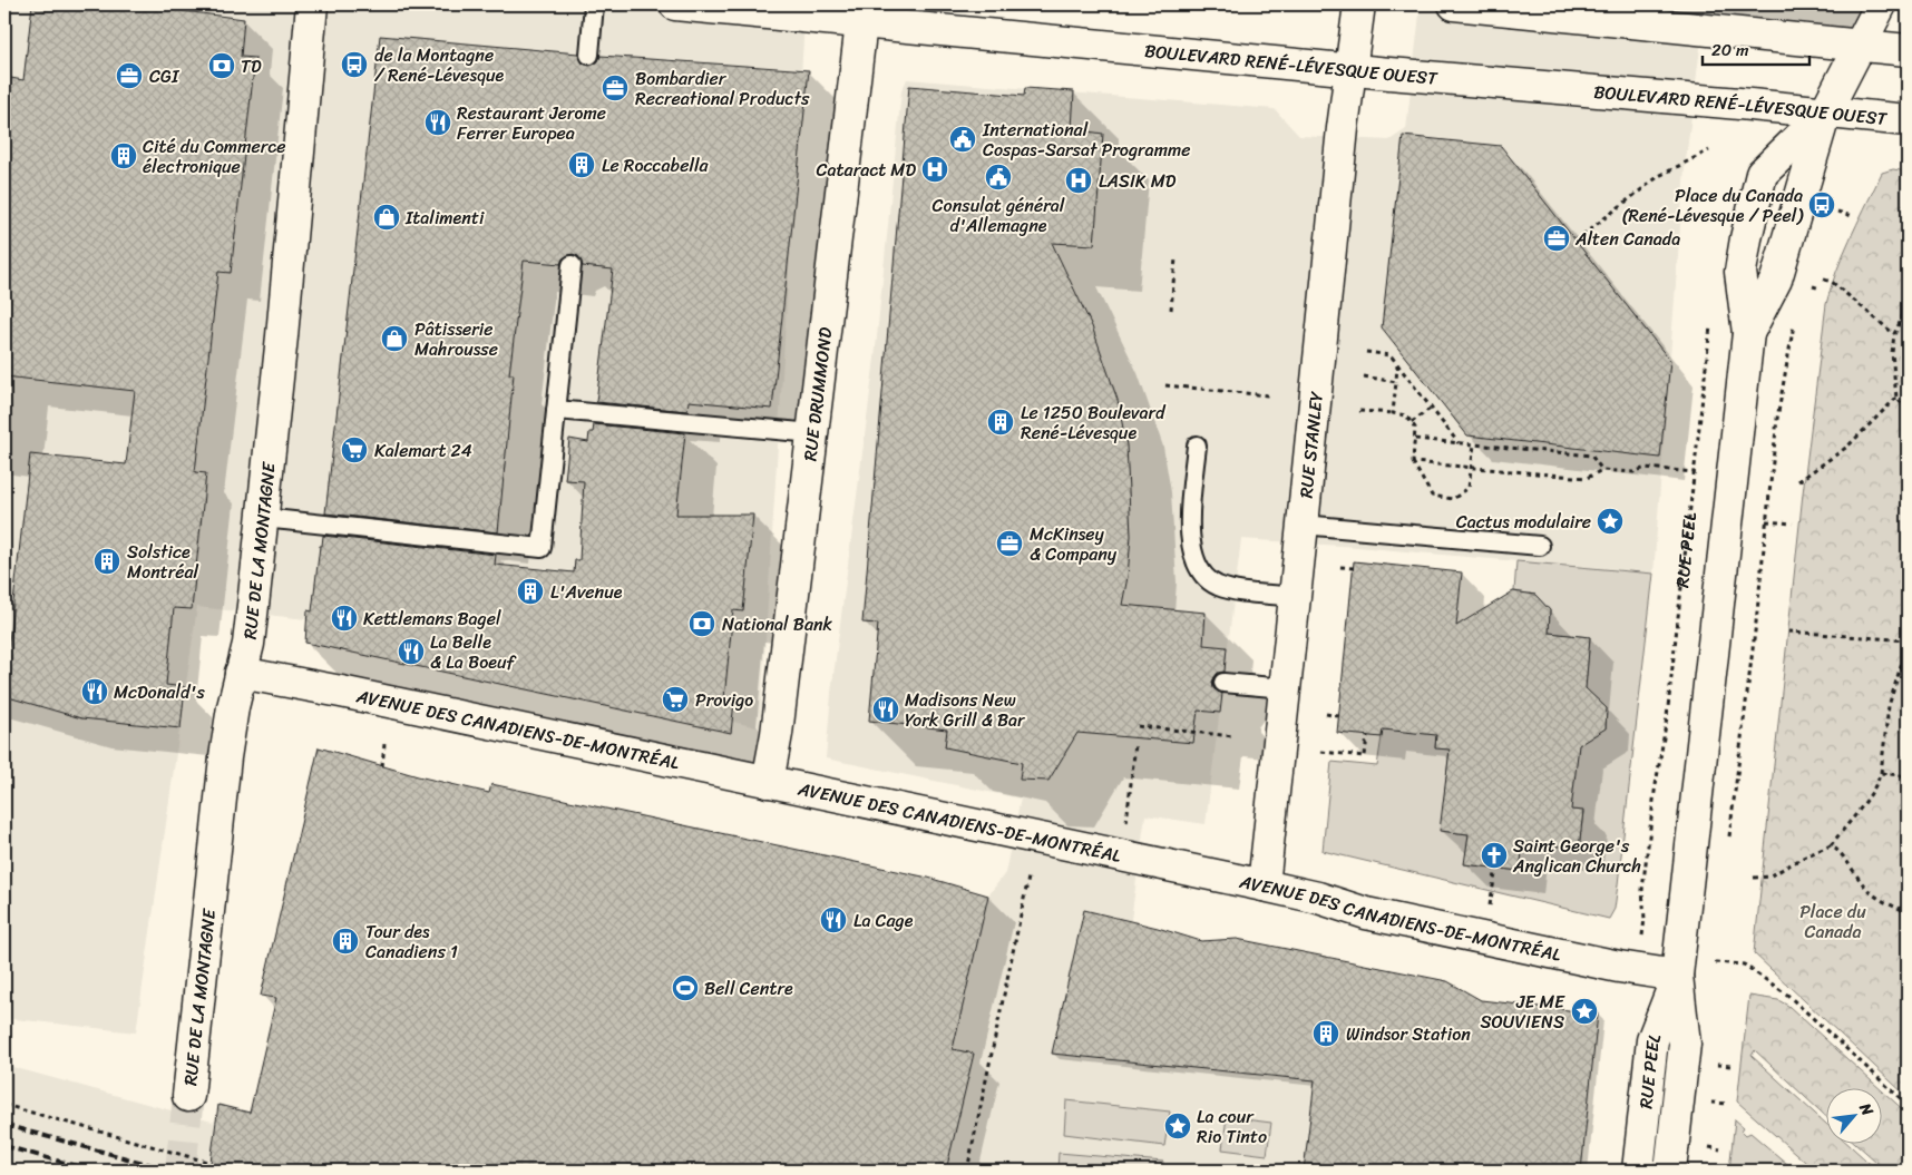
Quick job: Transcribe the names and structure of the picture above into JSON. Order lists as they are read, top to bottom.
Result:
{
  "streets": {
    "street": [
      "BOULEVARD RENÉ-LÉVESQUE OUEST",
      "RUE DRUMMOND",
      "RUE STANLEY",
      "RUE PEEL",
      "RUE DE LA MONTAGNE",
      "AVENUE DES CANADIENS-DE-MONTRÉAL"
    ]
  },
  "crossings": [
    ["BOULEVARD RENÉ-LÉVESQUE OUEST", "RUE DRUMMOND"],
    ["BOULEVARD RENÉ-LÉVESQUE OUEST", "RUE STANLEY"],
    ["BOULEVARD RENÉ-LÉVESQUE OUEST", "RUE PEEL"],
    ["RUE DRUMMOND", "AVENUE DES CANADIENS-DE-MONTRÉAL"],
    ["RUE STANLEY", "AVENUE DES CANADIENS-DE-MONTRÉAL"],
    ["RUE PEEL", "AVENUE DES CANADIENS-DE-MONTRÉAL"],
    ["RUE DE LA MONTAGNE", "AVENUE DES CANADIENS-DE-MONTRÉAL"]
  ],
  "parks": ["Place du Canada"],
  "places": {
    "bus stop": ["de la Montagne / René-Lévesque", "Place du Canada (René-Lévesque / Peel)"],
    "bank": ["TD", "National Bank"],
    "office": [
      "CGI",
      "Bombardier Recreational Products",
      "Alten Canada",
      "McKinsey & Company"
    ],
    "restaurant": [
      "Restaurant Jerome Ferrer Europea",
      "Kettlemans Bagel",
      "La Belle & La Boeuf",
      "McDonald's",
      "Madisons New York Grill & Bar",
      "La Cage"
    ],
    "public building": ["International Cospas-Sarsat Programme", "Consulat général d'Allemagne"],
    "building": [
      "Cité du Commerce électronique",
      "Le Roccabella",
      "Le 1250 Boulevard René-Lévesque",
      "Solstice Montréal",
      "L'Avenue",
      "Tour des Canadiens 1",
      "Windsor Station"
    ],
    "hospital": ["Cataract MD", "LASIK MD"],
    "shop": ["Italimenti", "Pâtisserie Mahrousse"],
    "supermarket": ["Kalemart 24", "Provigo"],
    "place": ["Cactus modulaire", "JE ME SOUVIENS", "La cour Rio Tinto"],
    "church": ["Saint George's Anglican Church"],
    "sports": ["Bell Centre"]
  },
  "scale_bar": "20 m",
  "north": "top right"
}
